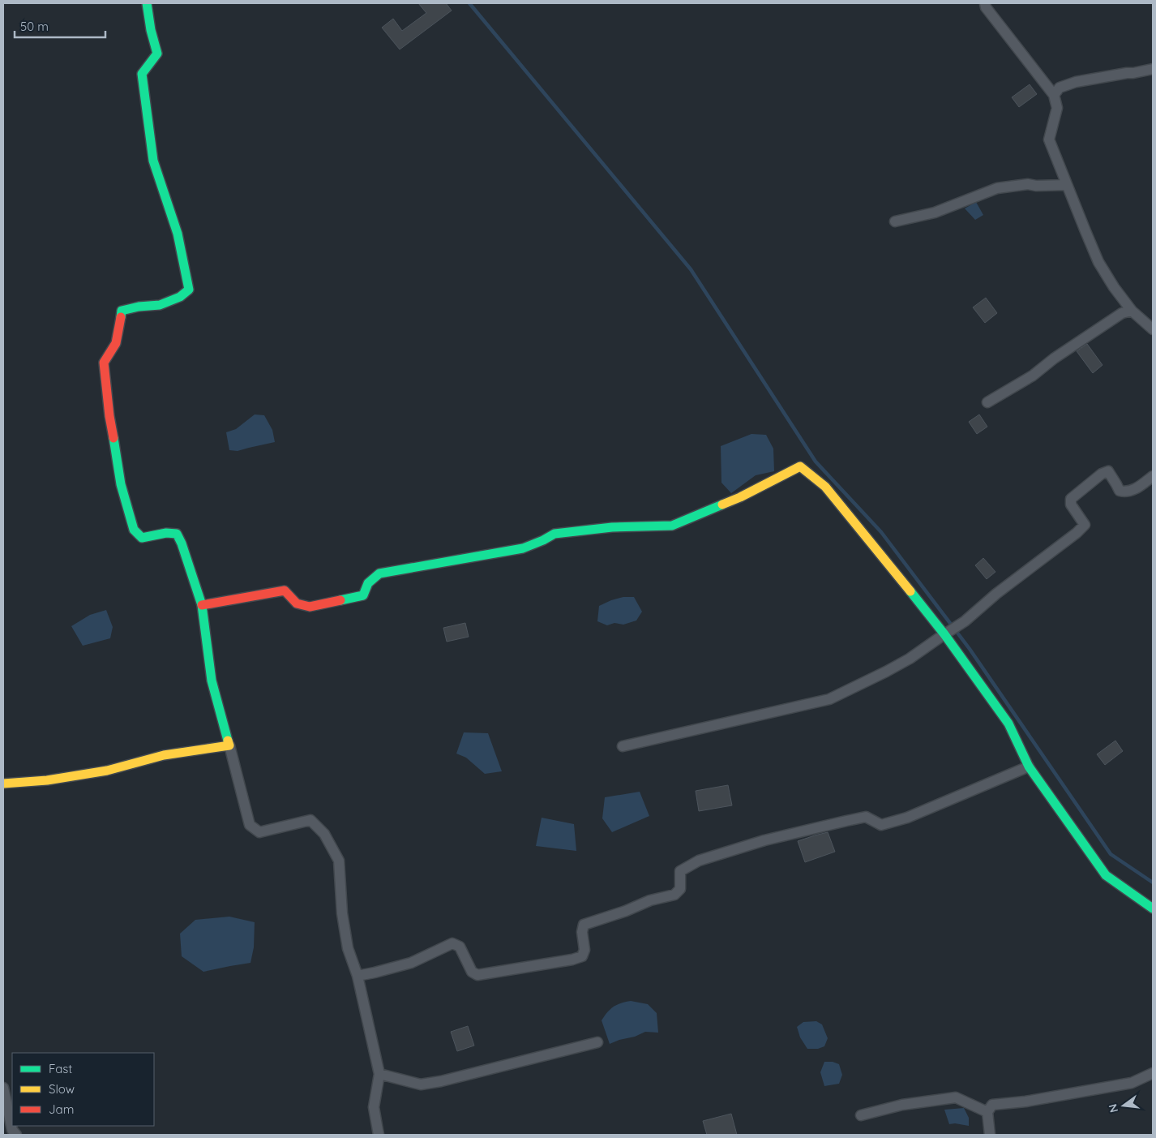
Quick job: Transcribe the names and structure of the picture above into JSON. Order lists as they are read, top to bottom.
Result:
{
  "legend": ["Fast", "Slow", "Jam"],
  "scale_bar": "50 m",
  "north": "left"
}
